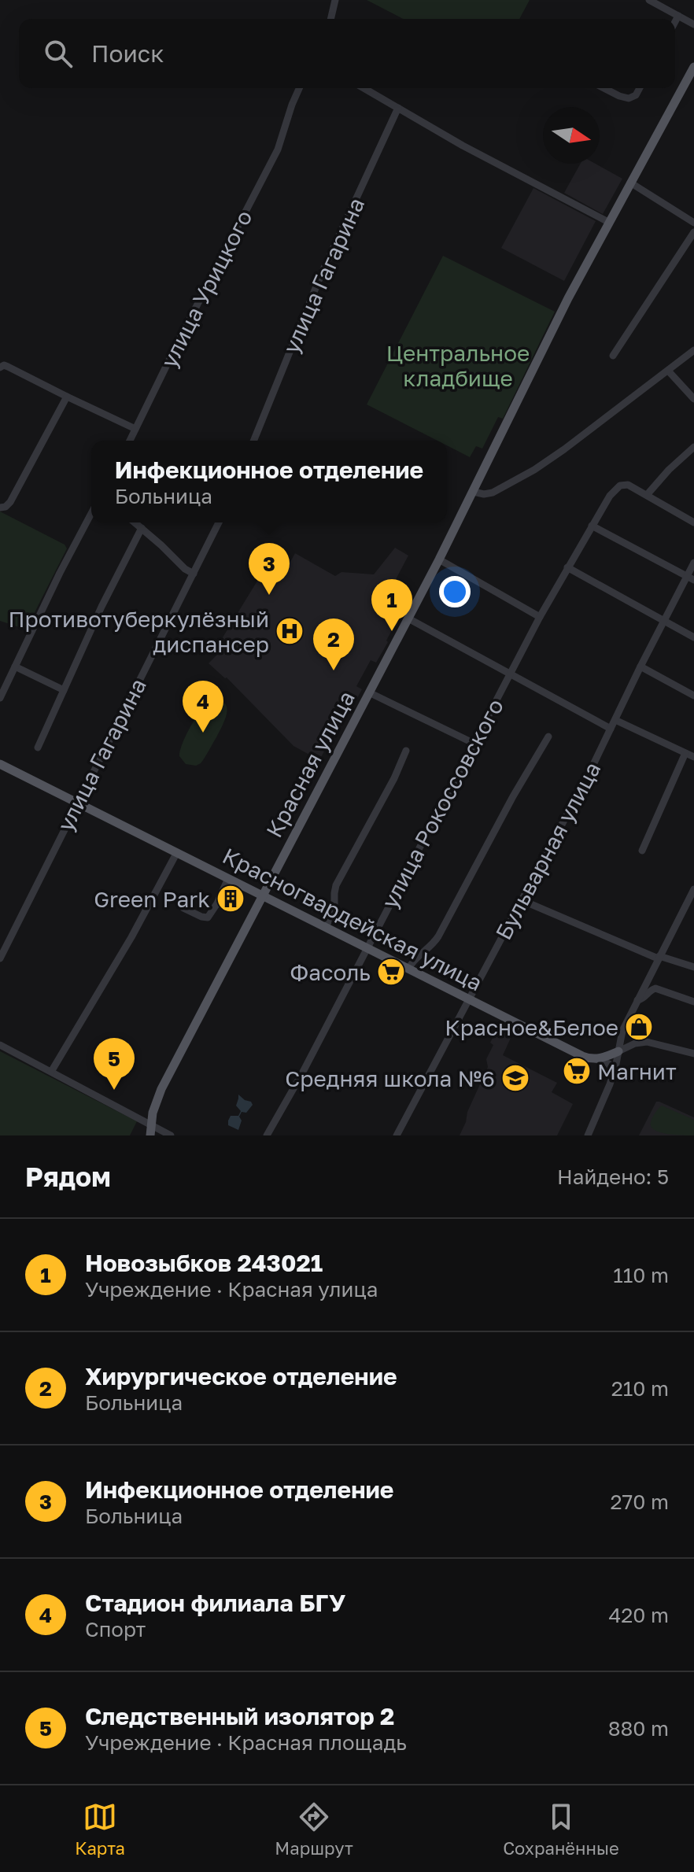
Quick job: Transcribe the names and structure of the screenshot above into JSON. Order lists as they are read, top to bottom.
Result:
{
  "streets": {
    "main road": ["Красная улица", "Красногвардейская улица"],
    "street": [
      "улица Гагарина",
      "улица Урицкого",
      "улица Рокоссовского",
      "Бульварная улица"
    ]
  },
  "crossings": [
    ["улица Гагарина", "Красногвардейская улица"],
    ["Красная улица", "Красногвардейская улица"],
    ["улица Рокоссовского", "Красногвардейская улица"],
    ["Бульварная улица", "Красногвардейская улица"]
  ],
  "parks": ["Центральное кладбище"],
  "places": {
    "hospital": ["Противотуберкулёзный диспансер"],
    "building": ["Green Park"],
    "supermarket": ["Фасоль", "Магнит"],
    "shop": ["Красное&Белое"],
    "school or university": ["Средняя школа №6"]
  },
  "north": "right",
  "page": {
    "search": "Поиск",
    "popup": ["Инфекционное отделение", "Больница"],
    "pins": [
      "3",
      "1",
      "2",
      "4",
      "5"
    ],
    "heading": ["Рядом", "Найдено: 5"],
    "list": [
      {
        "mark": "1",
        "name": "Новозыбков 243021",
        "note": "Учреждение · Красная улица",
        "value": "110 m"
      },
      {
        "mark": "2",
        "name": "Хирургическое отделение",
        "note": "Больница",
        "value": "210 m"
      },
      {
        "mark": "3",
        "name": "Инфекционное отделение",
        "note": "Больница",
        "value": "270 m"
      },
      {
        "mark": "4",
        "name": "Стадион филиала БГУ",
        "note": "Спорт",
        "value": "420 m"
      },
      {
        "mark": "5",
        "name": "Следственный изолятор 2",
        "note": "Учреждение · Красная площадь",
        "value": "880 m"
      }
    ],
    "nav": ["Карта", "Маршрут", "Сохранённые"]
  }
}
